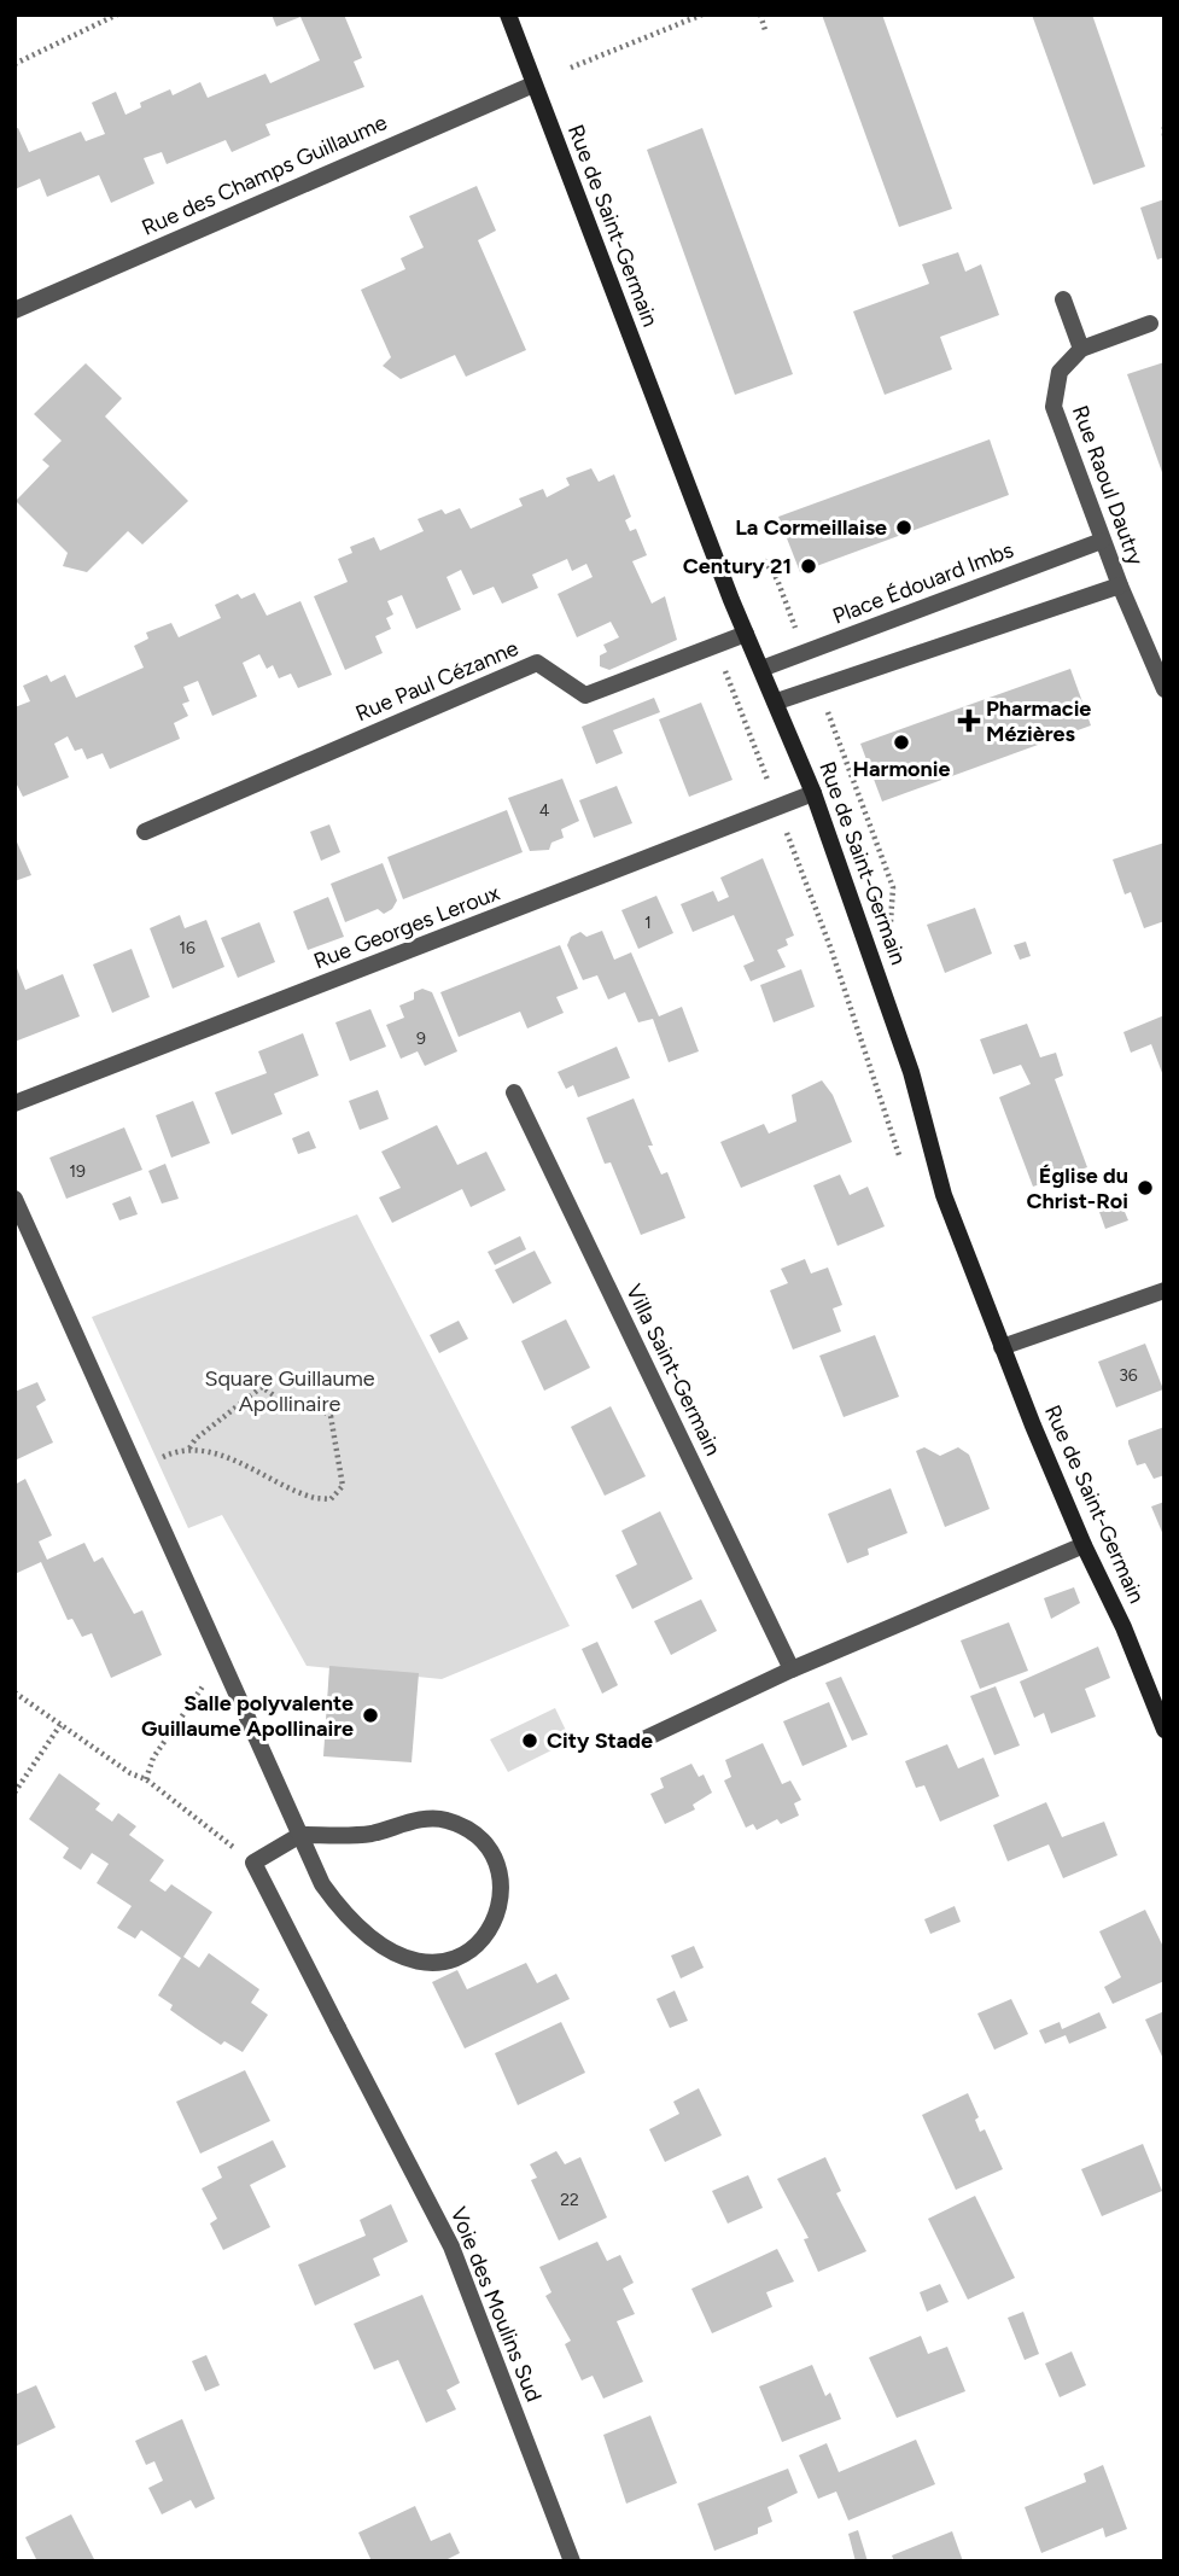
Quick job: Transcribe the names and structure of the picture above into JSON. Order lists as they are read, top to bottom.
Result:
{
  "streets": {
    "main road": ["Rue de Saint-Germain"],
    "street": [
      "Rue des Champs Guillaume",
      "Rue Raoul Dautry",
      "Place Édouard Imbs",
      "Rue Paul Cézanne",
      "Rue Georges Leroux",
      "Villa Saint-Germain",
      "Voie des Moulins Sud"
    ]
  },
  "crossings": [
    ["Rue des Champs Guillaume", "Rue de Saint-Germain"],
    ["Rue de Saint-Germain", "Place Édouard Imbs"],
    ["Rue de Saint-Germain", "Rue Paul Cézanne"],
    ["Rue de Saint-Germain", "Rue Georges Leroux"],
    ["Rue Raoul Dautry", "Place Édouard Imbs"]
  ],
  "parks": ["Square Guillaume Apollinaire"],
  "places": {
    "other": [
      "La Cormeillaise",
      "Century 21",
      "Harmonie",
      "Église du Christ-Roi",
      "Salle polyvalente Guillaume Apollinaire",
      "City Stade"
    ],
    "health": ["Pharmacie Mézières"]
  },
  "house_numbers": [
    "4",
    "1",
    "16",
    "9",
    "19",
    "36",
    "22"
  ]
}
